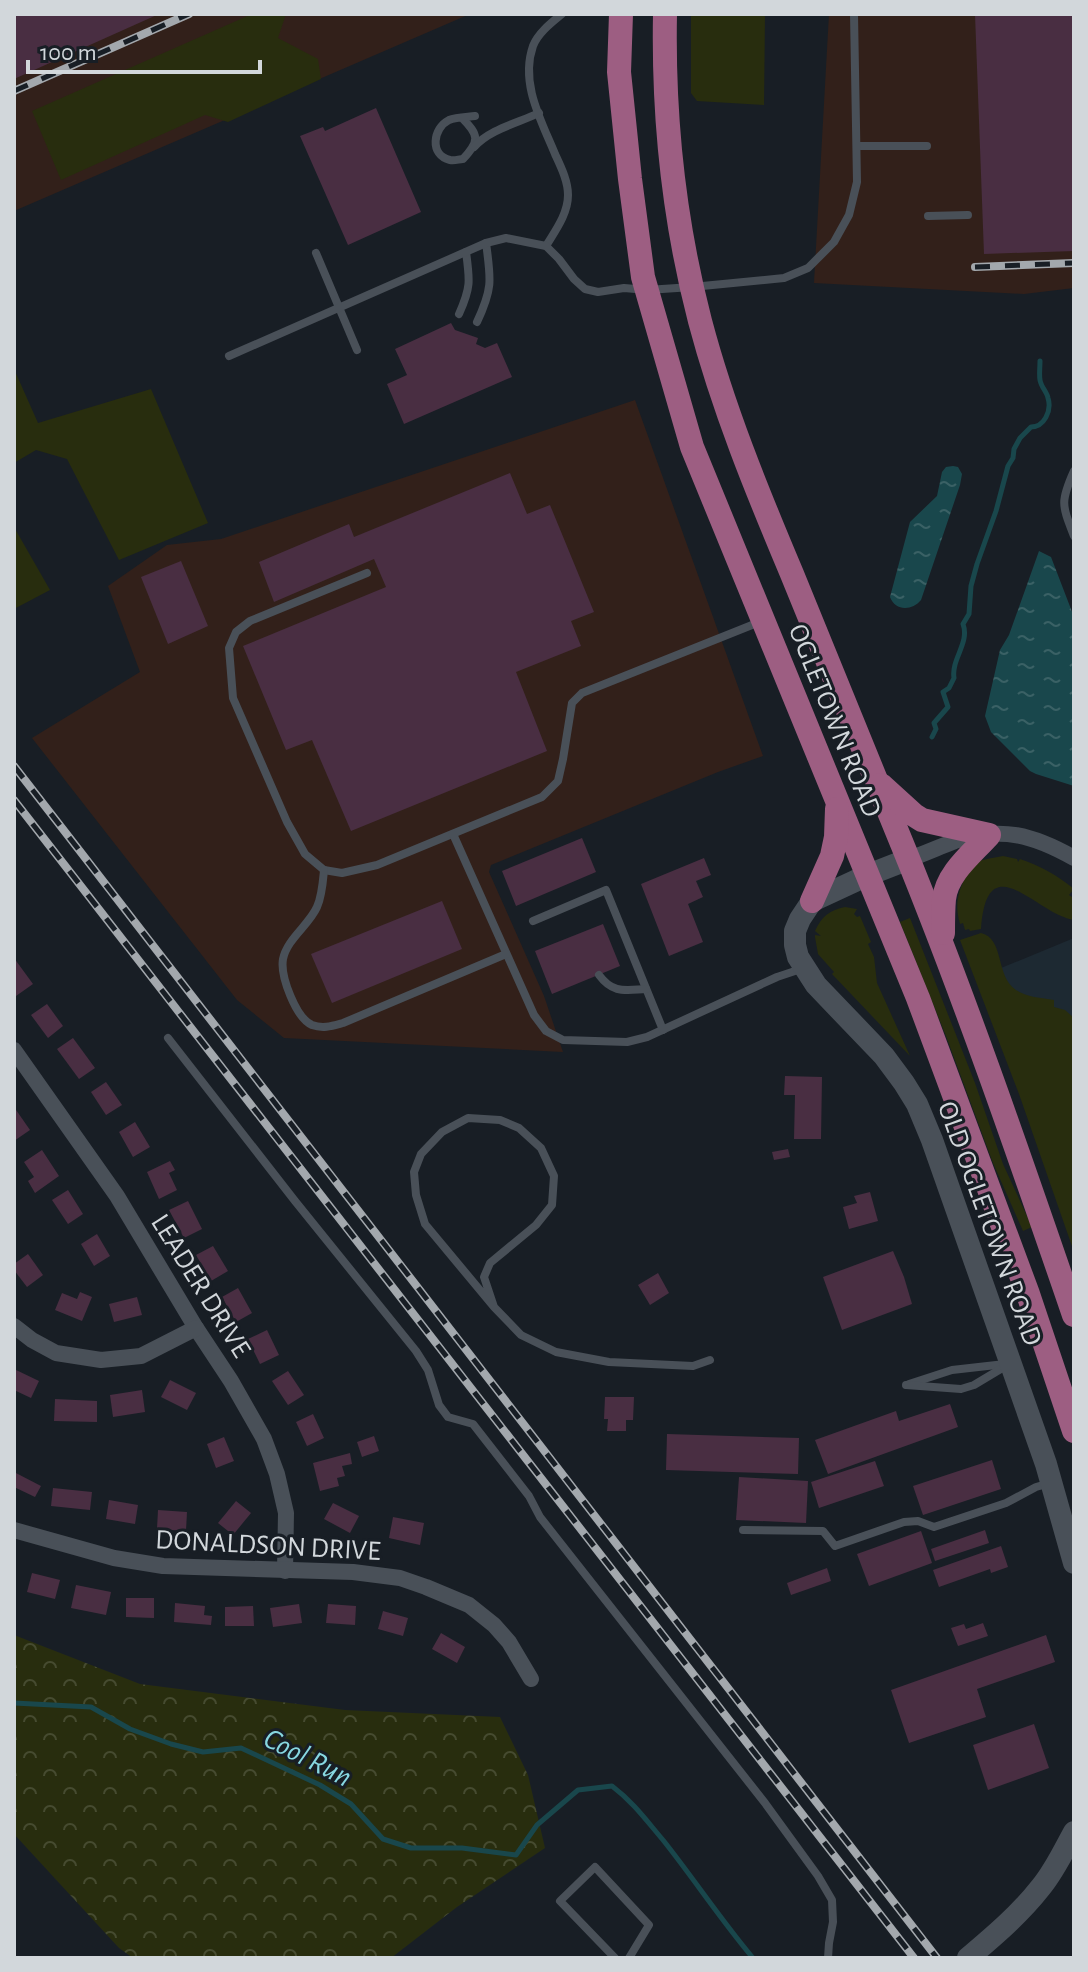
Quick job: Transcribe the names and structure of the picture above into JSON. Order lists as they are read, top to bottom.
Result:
{
  "streets": {
    "main road": ["OGLETOWN ROAD"],
    "street": ["OLD OGLETOWN ROAD", "LEADER DRIVE", "DONALDSON DRIVE"]
  },
  "crossings": [
    ["LEADER DRIVE", "DONALDSON DRIVE"]
  ],
  "water": ["Cool Run"],
  "scale_bar": "100 m"
}
